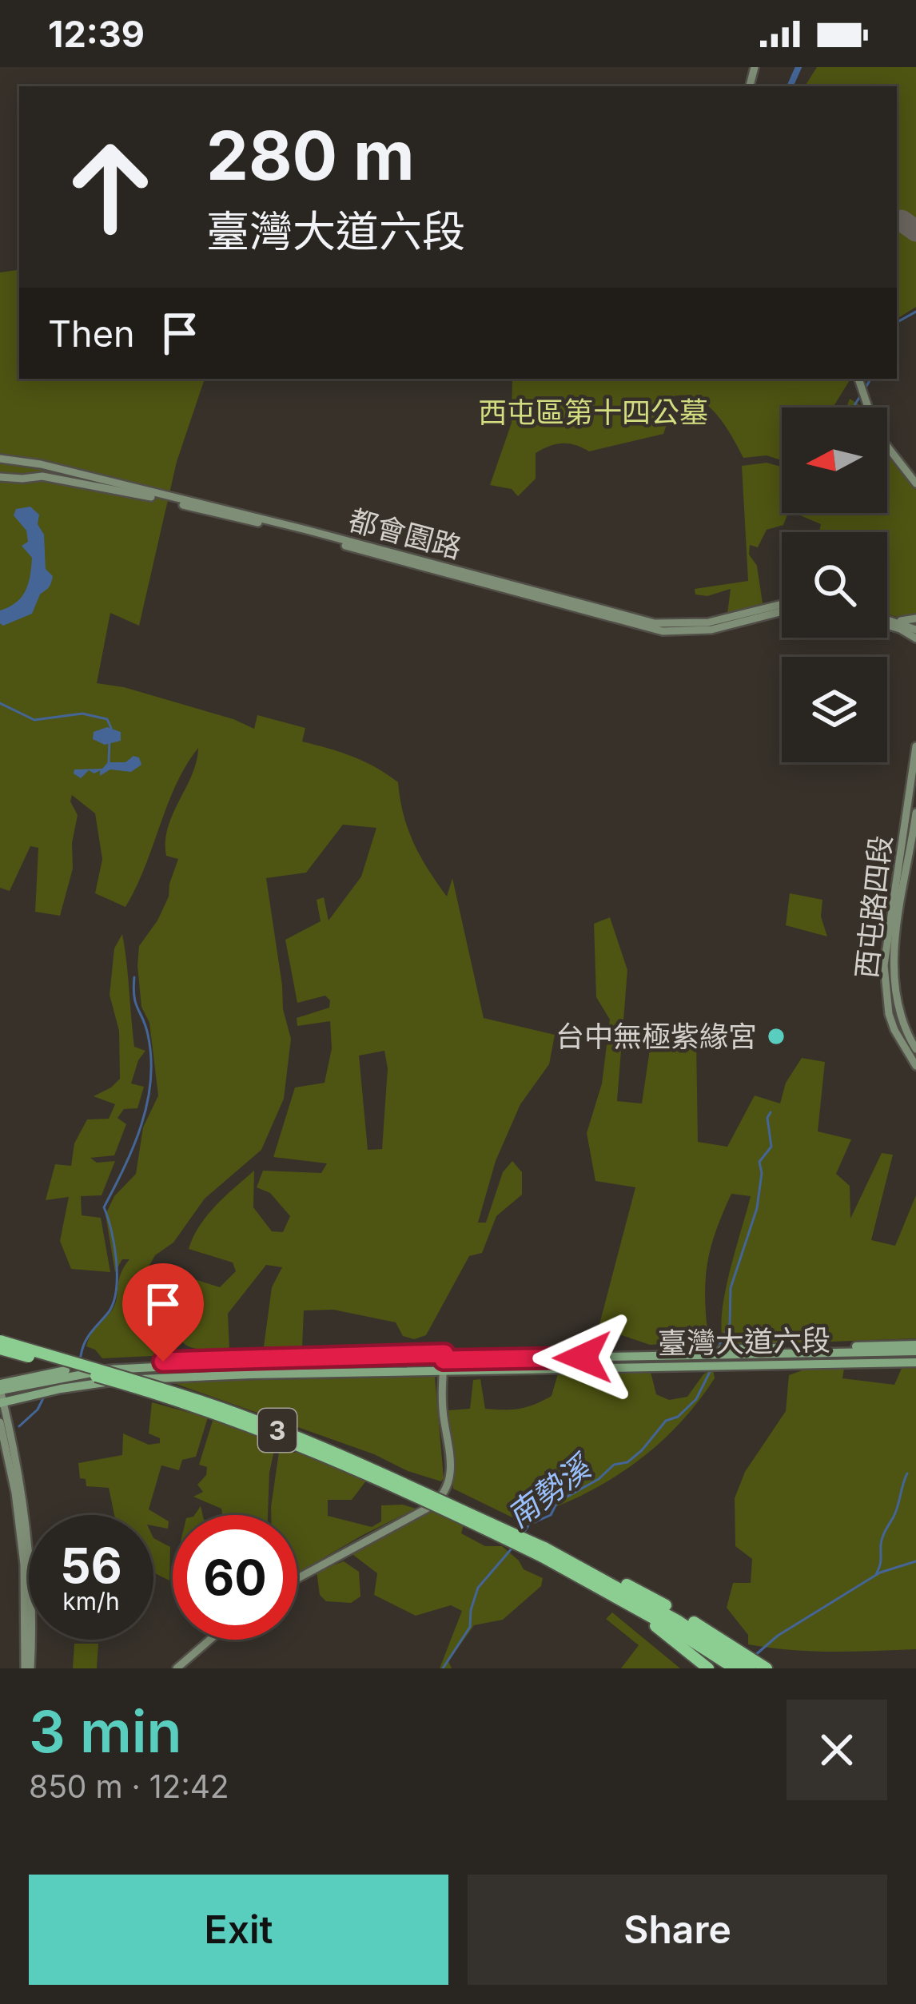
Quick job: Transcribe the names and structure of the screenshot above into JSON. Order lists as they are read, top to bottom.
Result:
{
  "streets": {
    "highway": ["3"],
    "main road": ["臺灣大道六段"],
    "street": ["都會園路", "西屯路四段"]
  },
  "water": ["南勢溪"],
  "parks": ["西屯區第十四公墓"],
  "places": ["台中無極紫緣宮"],
  "north": "left",
  "page": {
    "status": "12:39",
    "turn": ["280 m", "臺灣大道六段"],
    "then": "Then",
    "speed": "56 km/h",
    "limit": "60",
    "heading": ["3 min", "850 m · 12:42"],
    "buttons": ["Exit", "Share"]
  }
}
